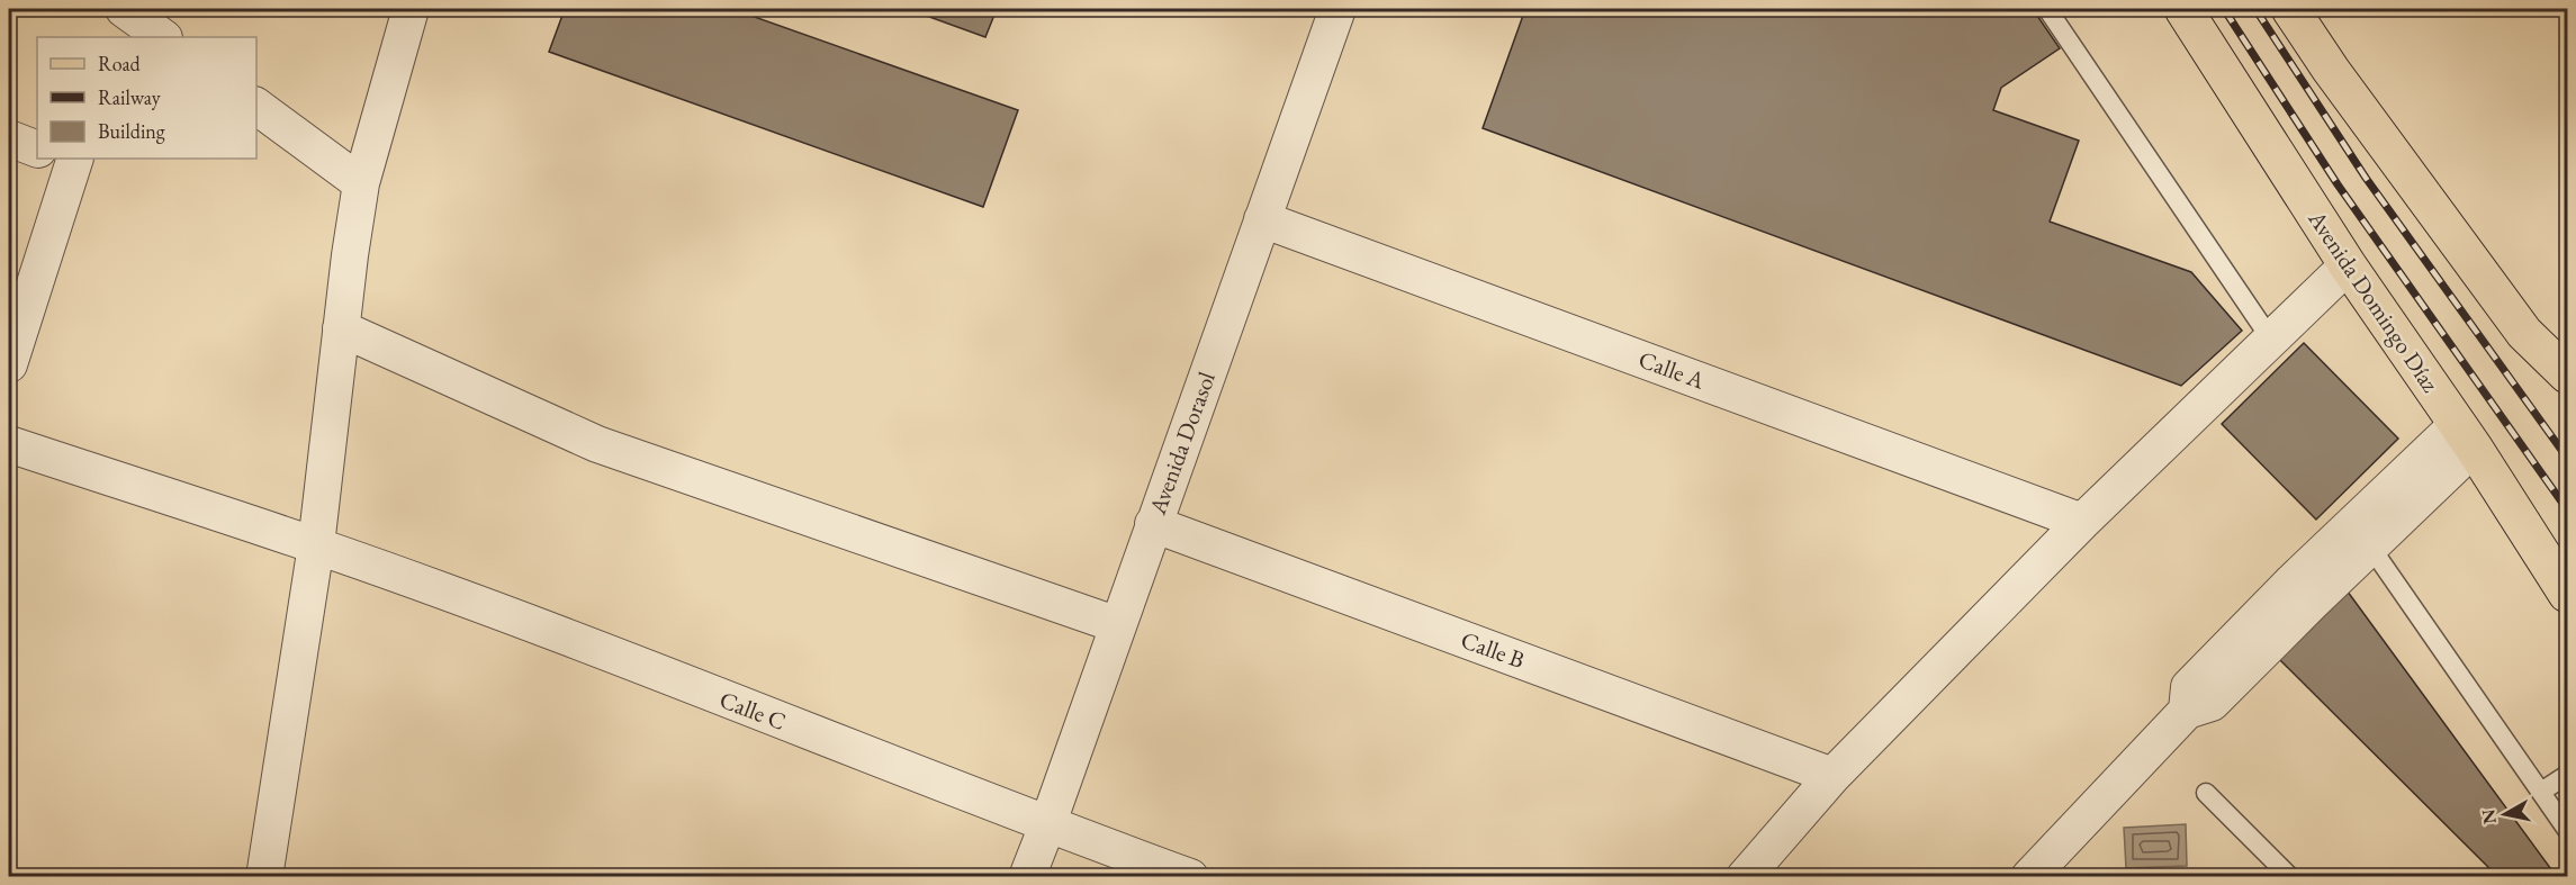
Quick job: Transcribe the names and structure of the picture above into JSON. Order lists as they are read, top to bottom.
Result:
{
  "streets": {
    "main road": ["Avenida Domingo Díaz"],
    "street": [
      "Calle A",
      "Avenida Dorasol",
      "Calle B",
      "Calle C"
    ]
  },
  "crossings": [
    ["Calle A", "Avenida Dorasol"],
    ["Avenida Dorasol", "Calle B"],
    ["Avenida Dorasol", "Calle C"]
  ],
  "legend": ["Road", "Railway", "Building"],
  "north": "left"
}
